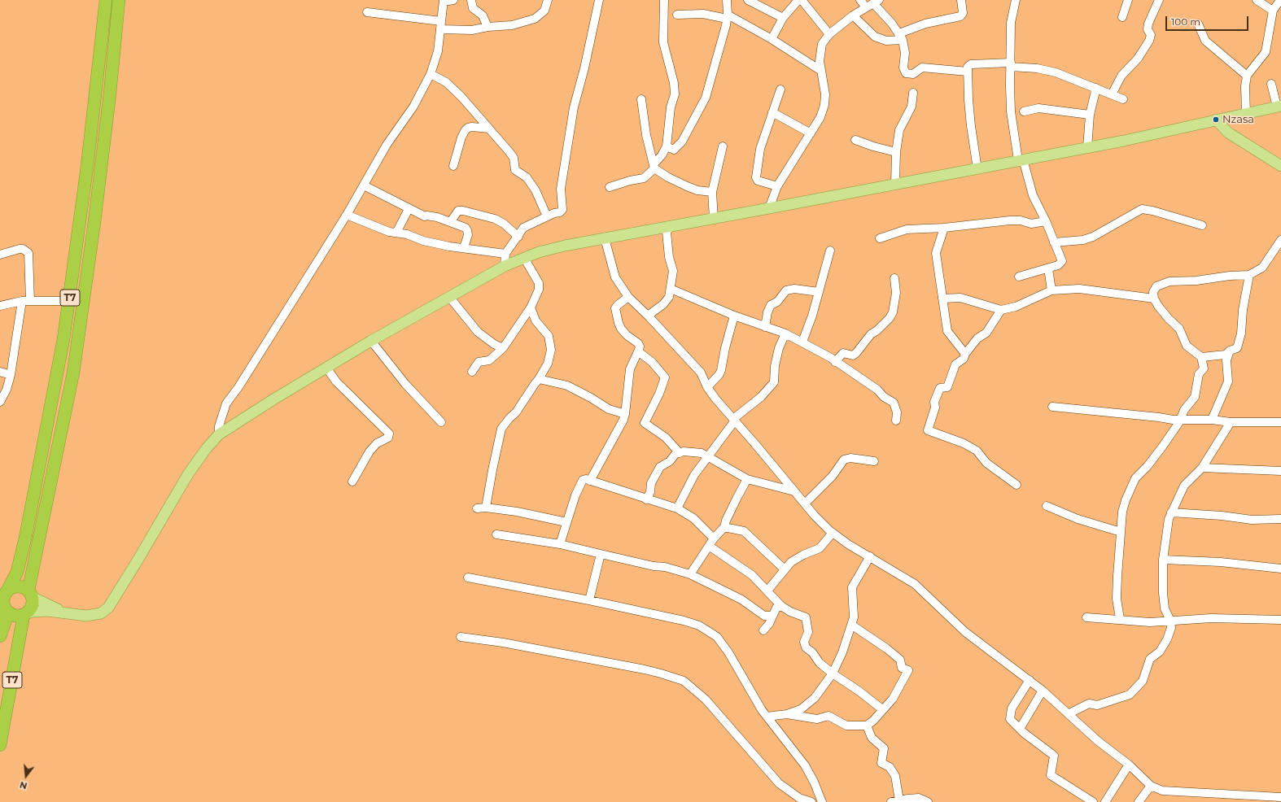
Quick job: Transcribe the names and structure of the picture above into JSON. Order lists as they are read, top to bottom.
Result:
{
  "streets": {
    "highway": ["T7"]
  },
  "places": ["Nzasa"],
  "scale_bar": "100 m",
  "north": "bottom"
}
